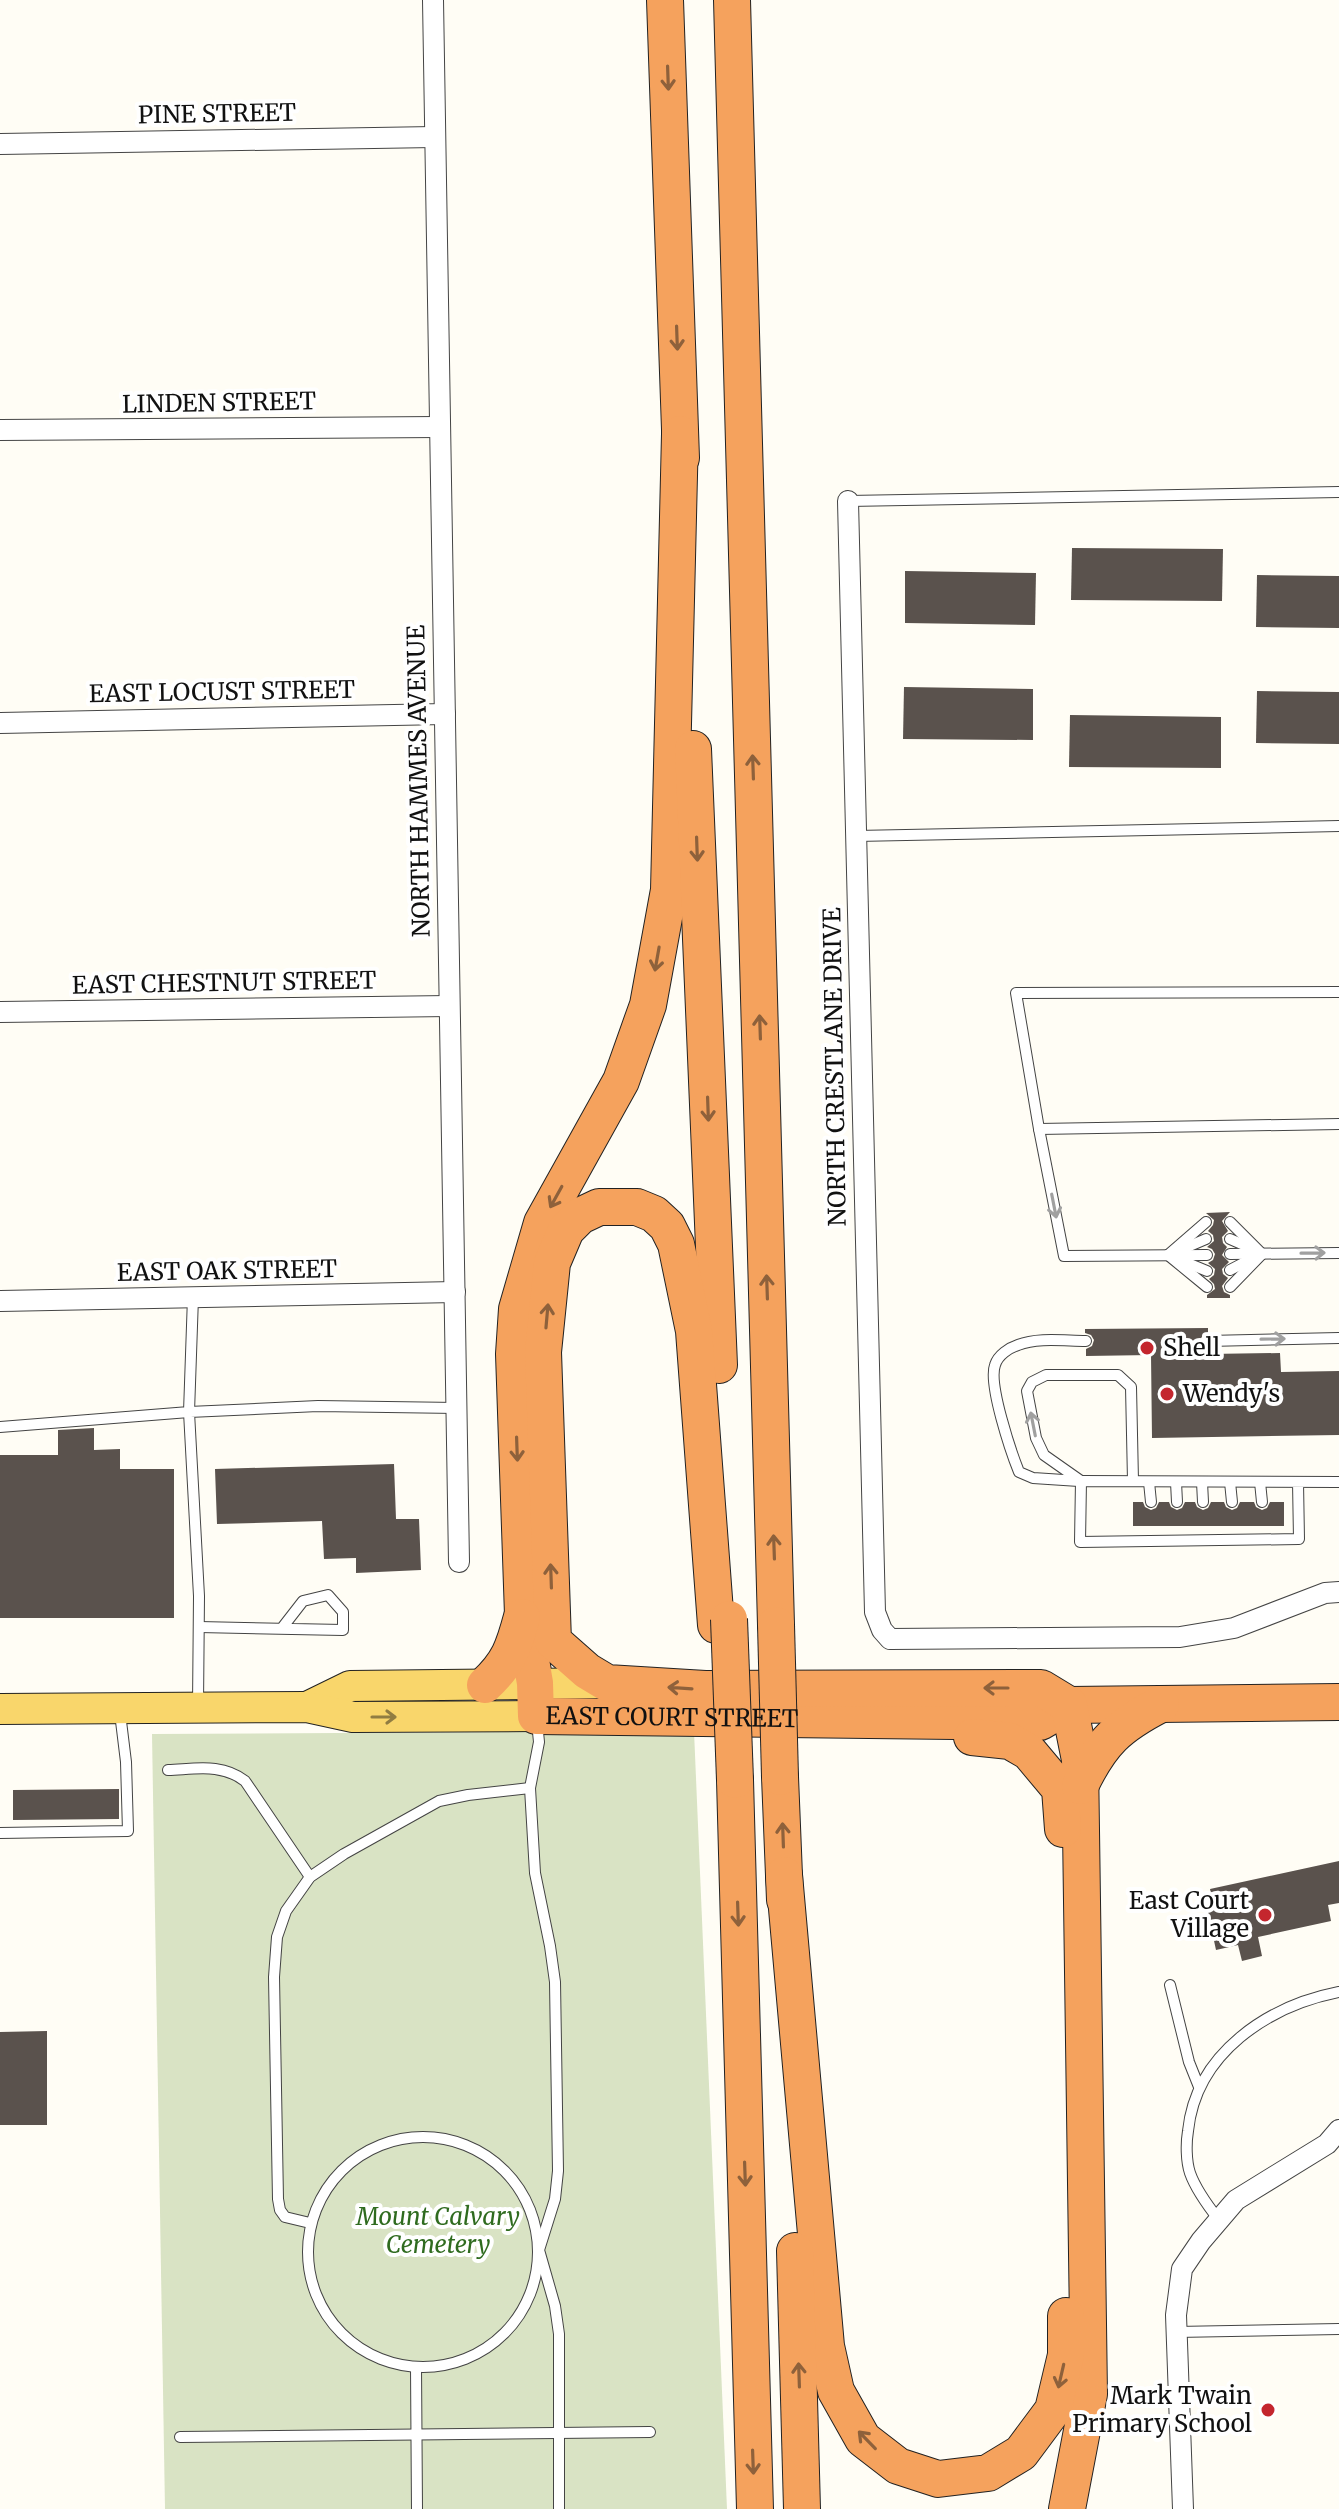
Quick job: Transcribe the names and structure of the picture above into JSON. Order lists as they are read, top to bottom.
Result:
{
  "streets": {
    "highway": ["EAST COURT STREET"],
    "street": [
      "PINE STREET",
      "LINDEN STREET",
      "EAST LOCUST STREET",
      "NORTH HAMMES AVENUE",
      "EAST CHESTNUT STREET",
      "NORTH CRESTLANE DRIVE",
      "EAST OAK STREET"
    ]
  },
  "crossings": [
    ["PINE STREET", "NORTH HAMMES AVENUE"],
    ["LINDEN STREET", "NORTH HAMMES AVENUE"],
    ["EAST LOCUST STREET", "NORTH HAMMES AVENUE"],
    ["NORTH HAMMES AVENUE", "EAST CHESTNUT STREET"],
    ["NORTH HAMMES AVENUE", "EAST OAK STREET"]
  ],
  "parks": ["Mount Calvary Cemetery"],
  "places": [
    "Shell",
    "Wendy's",
    "East Court Village",
    "Mark Twain Primary School"
  ]
}
